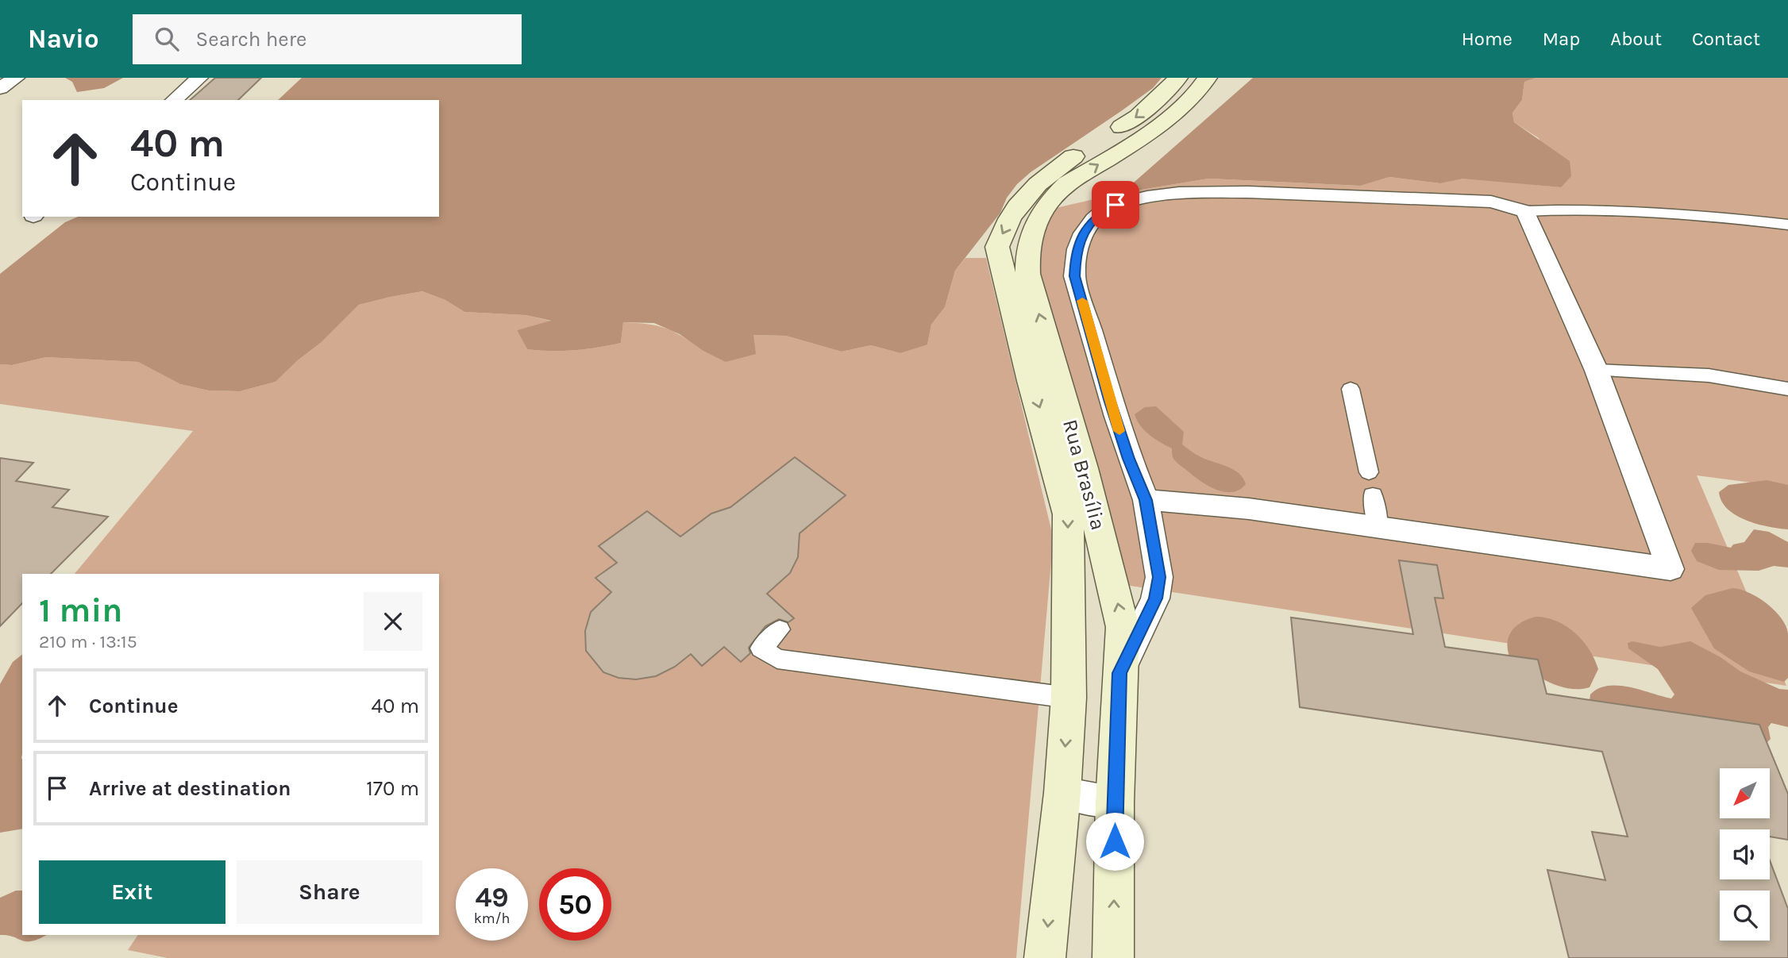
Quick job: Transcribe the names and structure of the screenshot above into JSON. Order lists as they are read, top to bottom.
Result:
{
  "streets": {
    "main road": ["Rua Brasília"]
  },
  "north": "bottom left",
  "page": {
    "header": "Navio",
    "search": "Search here",
    "nav": [
      "Home",
      "Map",
      "About",
      "Contact"
    ],
    "turn": ["40 m", "Continue"],
    "heading": ["1 min", "210 m · 13:15"],
    "list": [
      {
        "name": "Continue",
        "value": "40 m"
      },
      {
        "name": "Arrive at destination",
        "value": "170 m"
      }
    ],
    "buttons": ["Exit", "Share"],
    "speed": "49 km/h",
    "limit": "50"
  }
}
